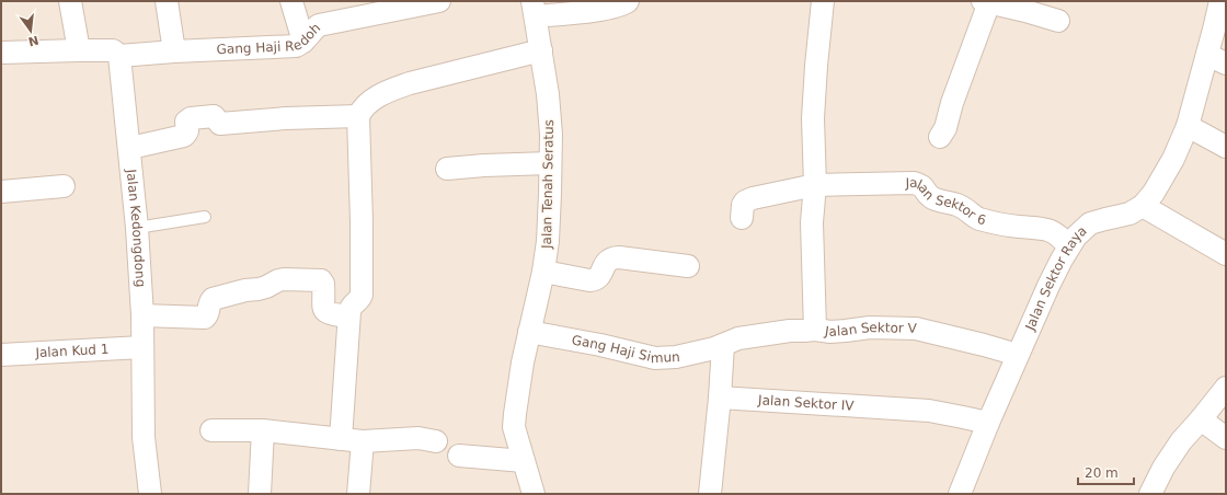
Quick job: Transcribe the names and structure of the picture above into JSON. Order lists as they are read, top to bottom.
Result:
{
  "streets": {
    "street": [
      "Gang Haji Redoh",
      "Jalan Tenah Seratus",
      "Jalan Sektor 6",
      "Jalan Kedongdong",
      "Jalan Sektor Raya",
      "Jalan Sektor V",
      "Gang Haji Simun",
      "Jalan Kud 1",
      "Jalan Sektor IV"
    ]
  },
  "crossings": [
    ["Gang Haji Redoh", "Jalan Kedongdong"],
    ["Jalan Tenah Seratus", "Gang Haji Simun"],
    ["Jalan Sektor 6", "Jalan Sektor Raya"],
    ["Jalan Kedongdong", "Jalan Kud 1"],
    ["Jalan Sektor Raya", "Jalan Sektor V"],
    ["Jalan Sektor Raya", "Jalan Sektor IV"],
    ["Jalan Sektor V", "Gang Haji Simun"]
  ],
  "scale_bar": "20 m",
  "north": "bottom"
}
